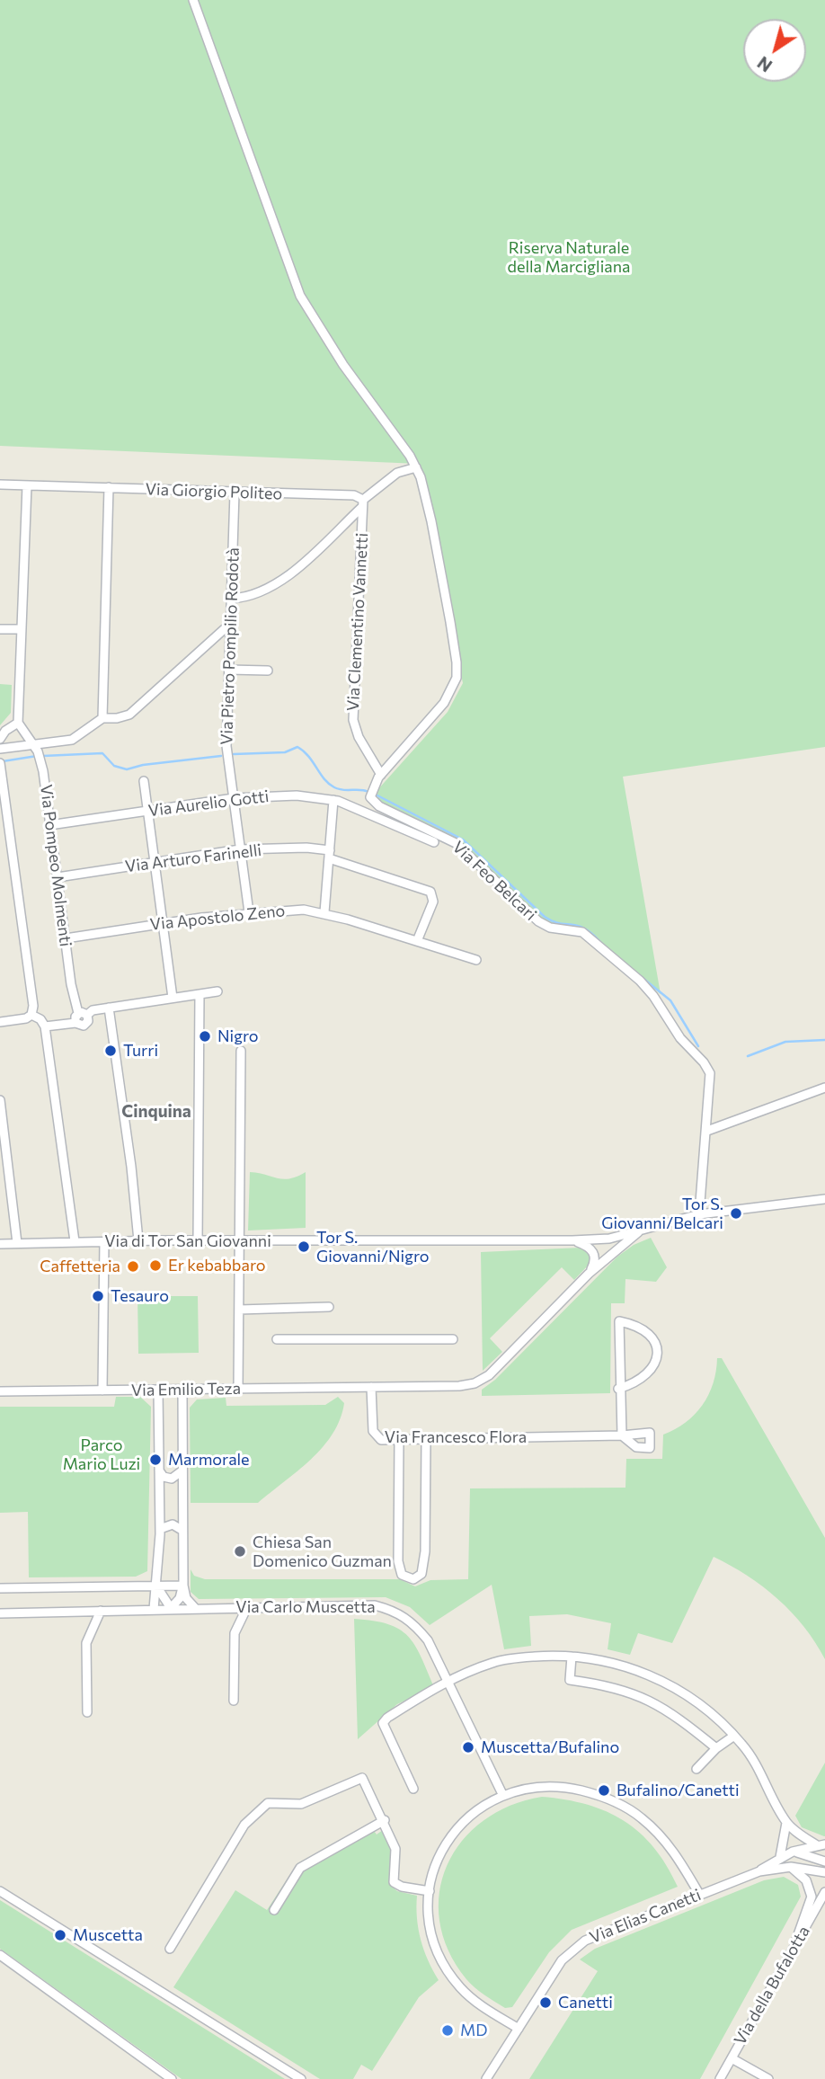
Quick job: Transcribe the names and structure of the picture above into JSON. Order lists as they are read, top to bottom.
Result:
{
  "streets": {
    "street": [
      "Via Giorgio Politeo",
      "Via Clementino Vannetti",
      "Via Pietro Pompilio Rodotà",
      "Via Aurelio Gotti",
      "Via Arturo Farinelli",
      "Via Pompeo Molmenti",
      "Via Feo Belcari",
      "Via Apostolo Zeno",
      "Via di Tor San Giovanni",
      "Via Emilio Teza",
      "Via Francesco Flora",
      "Via Carlo Muscetta",
      "Via Elias Canetti",
      "Via della Bufalotta"
    ]
  },
  "crossings": [
    ["Via Giorgio Politeo", "Via Clementino Vannetti"],
    ["Via Giorgio Politeo", "Via Pietro Pompilio Rodotà"],
    ["Via Pietro Pompilio Rodotà", "Via Aurelio Gotti"],
    ["Via Pietro Pompilio Rodotà", "Via Arturo Farinelli"],
    ["Via Pietro Pompilio Rodotà", "Via Apostolo Zeno"],
    ["Via Aurelio Gotti", "Via Pompeo Molmenti"],
    ["Via Arturo Farinelli", "Via Pompeo Molmenti"],
    ["Via Arturo Farinelli", "Via Apostolo Zeno"],
    ["Via Pompeo Molmenti", "Via Apostolo Zeno"],
    ["Via Feo Belcari", "Via di Tor San Giovanni"],
    ["Via Emilio Teza", "Via Francesco Flora"]
  ],
  "districts": ["Cinquina"],
  "parks": ["Riserva Naturale della Marcigliana", "Parco Mario Luzi"],
  "places": [
    "Nigro",
    "Turri",
    "Tor S. Giovanni/Belcari",
    "Tor S. Giovanni/Nigro",
    "Er kebabbaro",
    "Caffetteria",
    "Tesauro",
    "Marmorale",
    "Chiesa San Domenico Guzman",
    "Muscetta/Bufalino",
    "Bufalino/Canetti",
    "Muscetta",
    "Canetti",
    "MD"
  ],
  "north": "bottom left"
}
